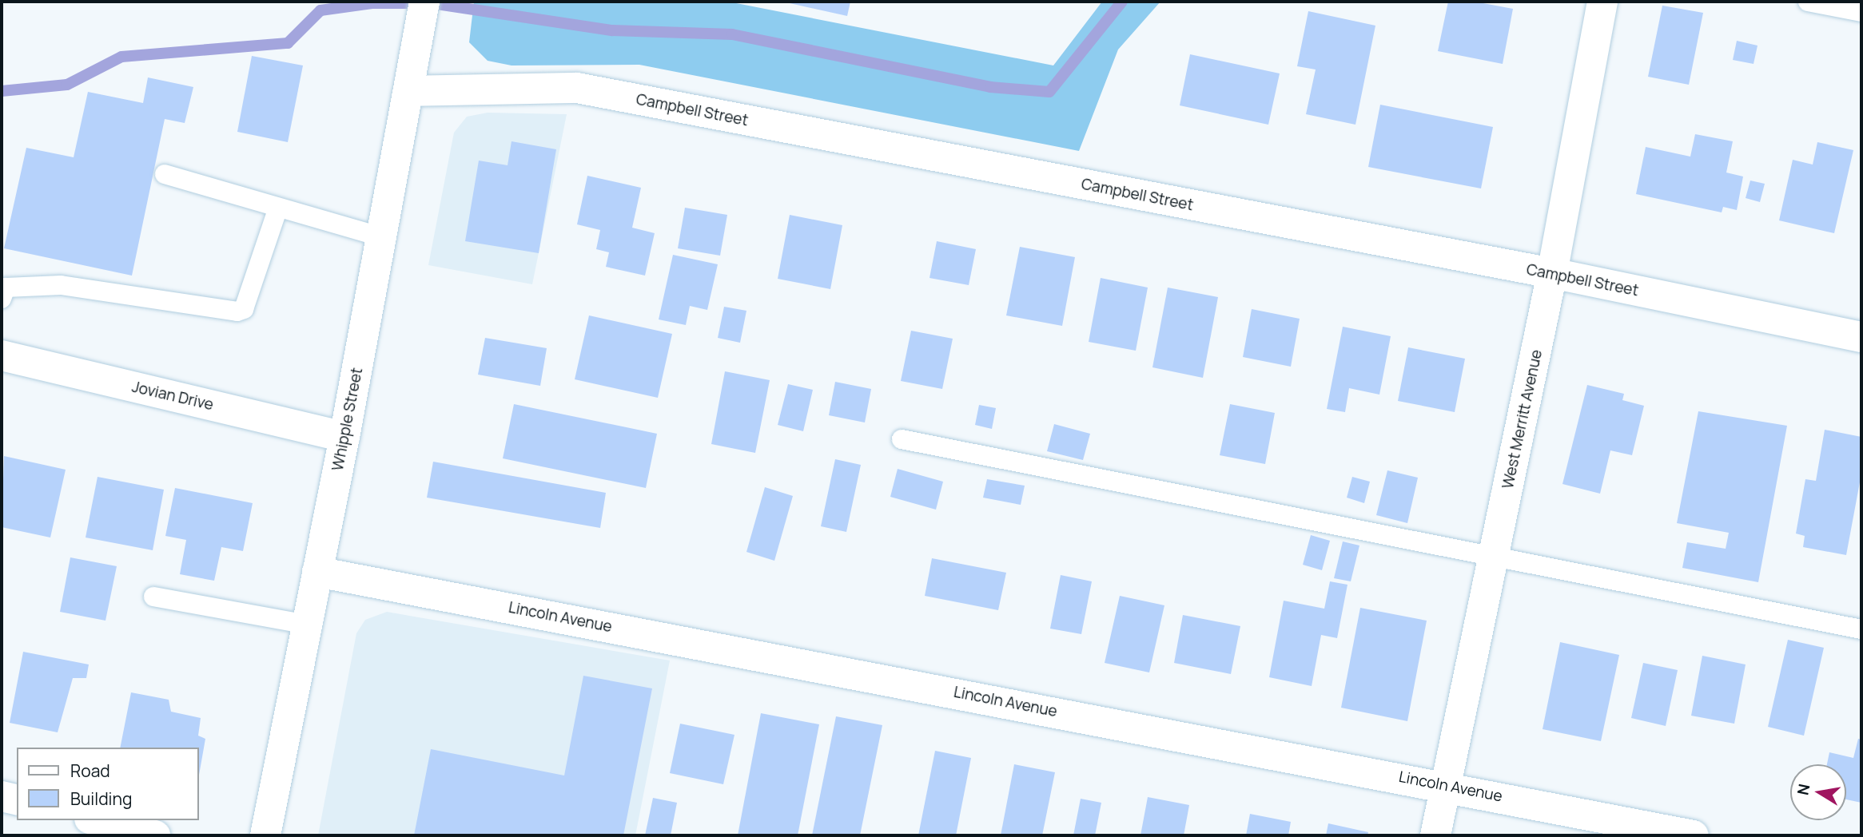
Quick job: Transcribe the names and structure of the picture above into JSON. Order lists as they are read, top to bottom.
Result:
{
  "streets": {
    "street": [
      "Campbell Street",
      "Jovian Drive",
      "Whipple Street",
      "West Merritt Avenue",
      "Lincoln Avenue"
    ]
  },
  "crossings": [
    ["Campbell Street", "Whipple Street"],
    ["Campbell Street", "West Merritt Avenue"],
    ["Jovian Drive", "Whipple Street"],
    ["Whipple Street", "Lincoln Avenue"],
    ["West Merritt Avenue", "Lincoln Avenue"]
  ],
  "legend": ["Road", "Building"],
  "north": "left"
}
